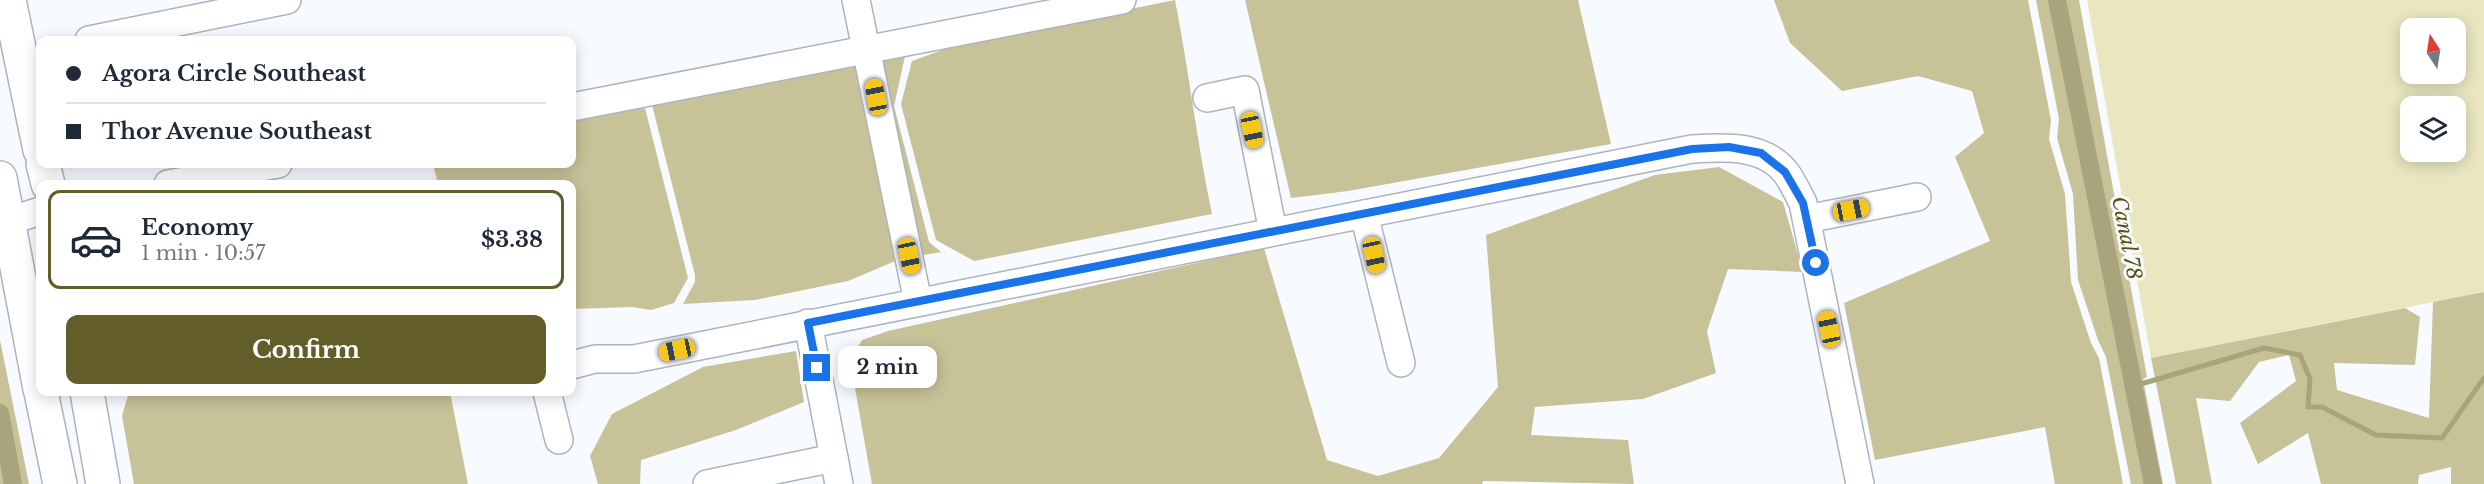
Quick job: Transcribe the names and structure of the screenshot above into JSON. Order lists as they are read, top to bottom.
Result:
{
  "water": ["Canal 78"],
  "north": "top",
  "page": {
    "banner": ["Agora Circle Southeast", "Thor Avenue Southeast"],
    "list": [
      {
        "name": "Economy",
        "note": "1 min · 10:57",
        "value": "$3.38"
      }
    ],
    "buttons": "Confirm",
    "bubble": "2 min"
  }
}
